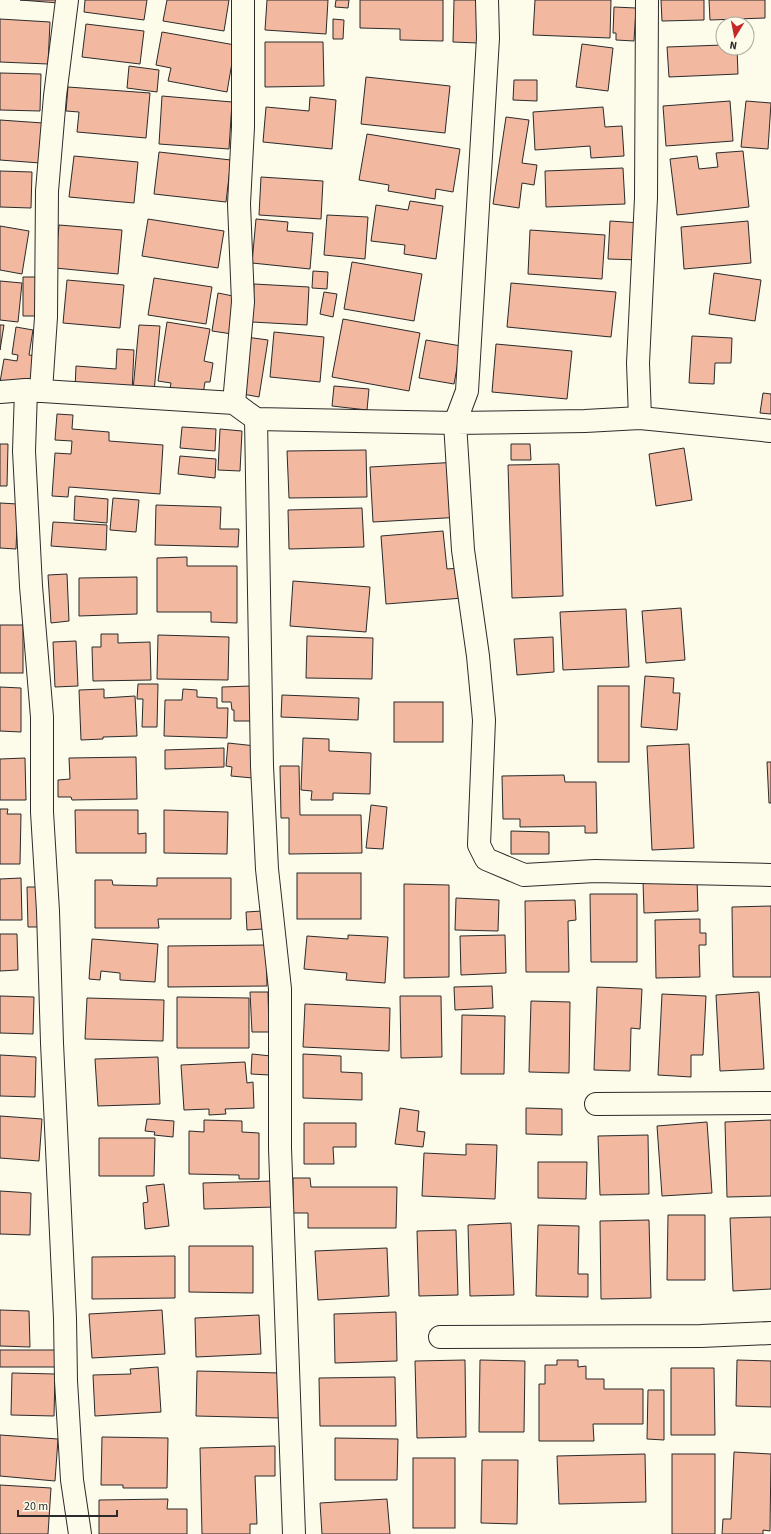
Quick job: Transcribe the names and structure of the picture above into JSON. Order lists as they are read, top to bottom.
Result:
{
  "scale_bar": "20 m",
  "north": "bottom"
}
